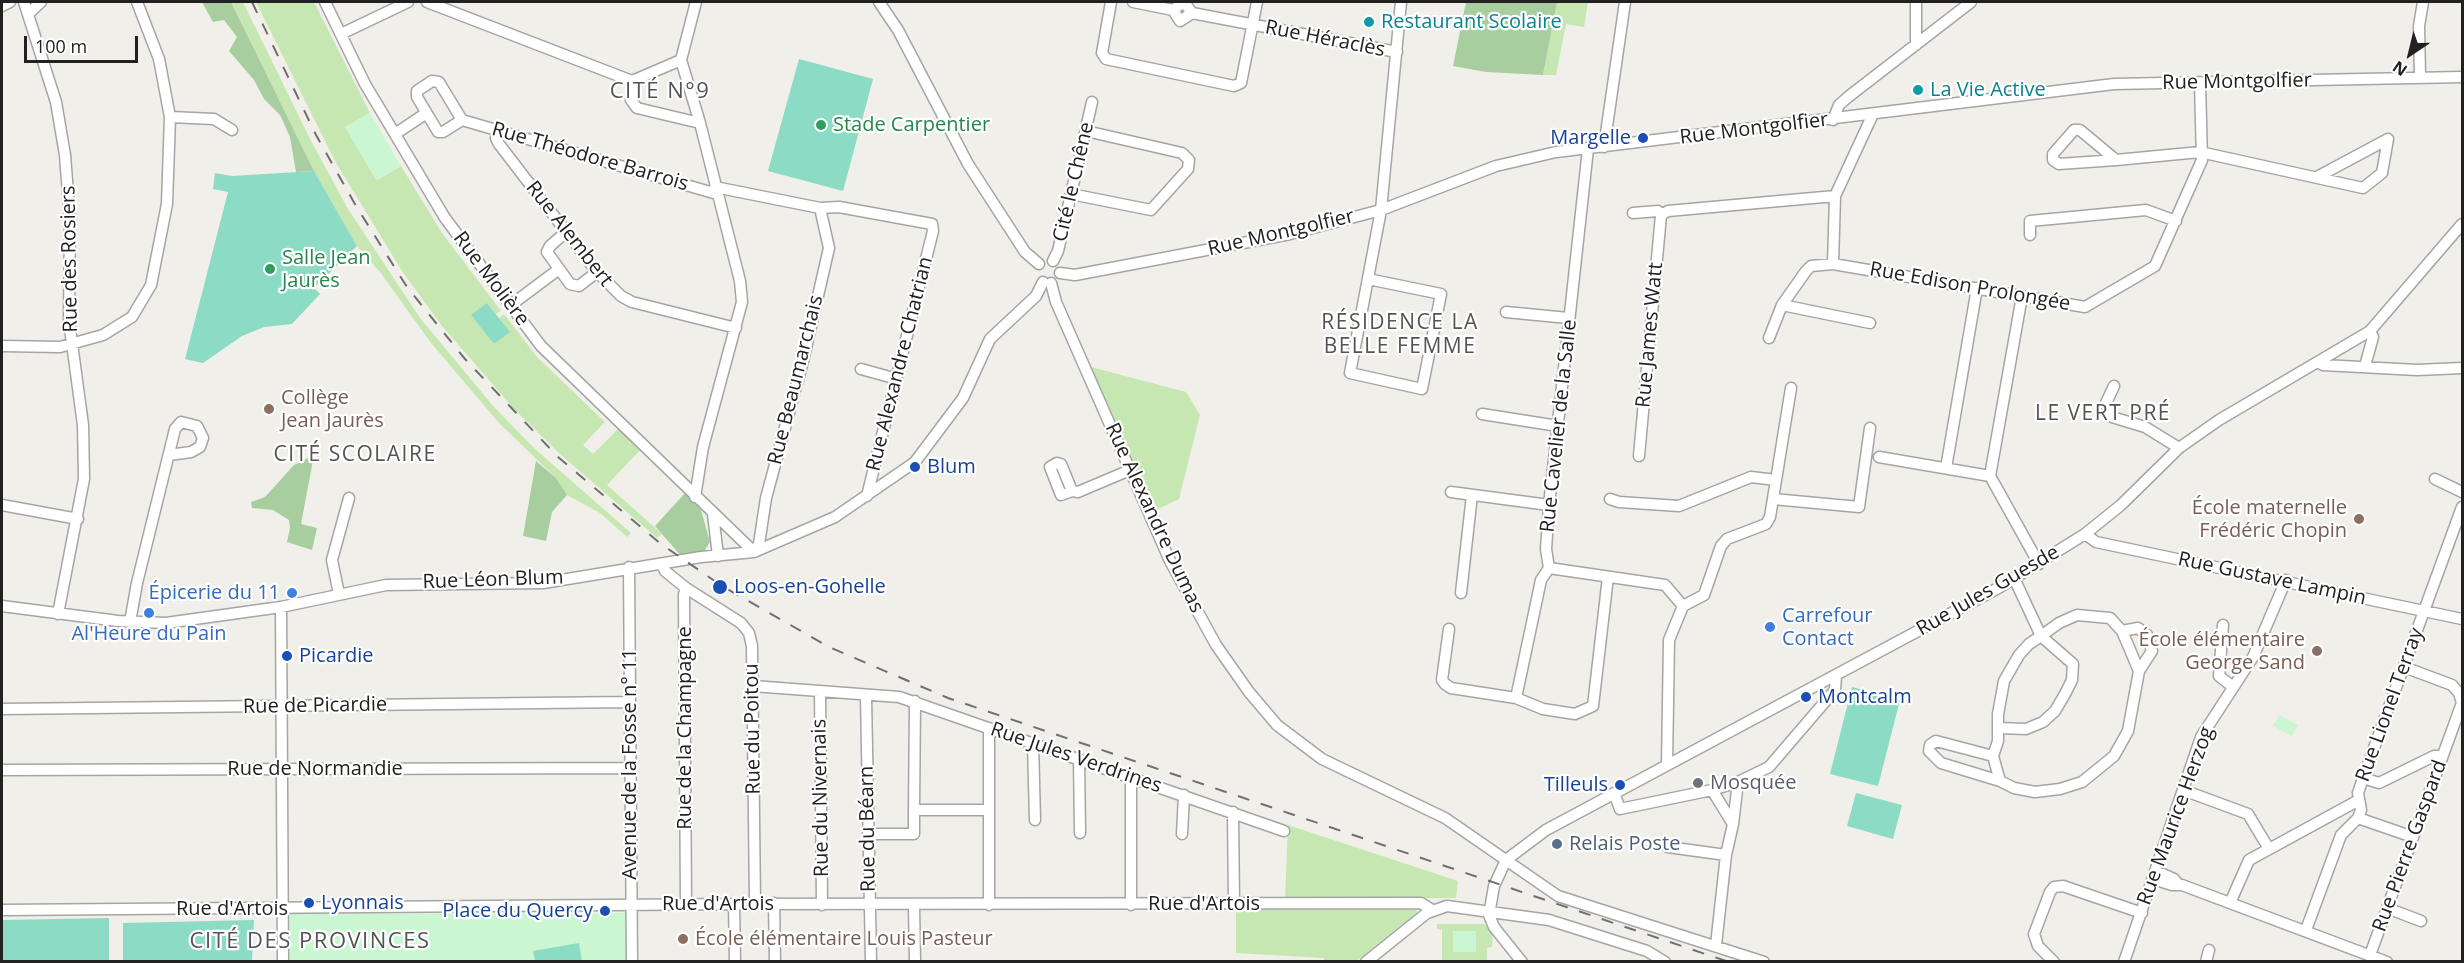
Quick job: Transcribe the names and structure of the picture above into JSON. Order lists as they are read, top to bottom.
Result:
{
  "streets": {
    "street": [
      "Rue Héraclès",
      "Rue Montgolfier",
      "Rue Théodore Barrois",
      "Cité le Chêne",
      "Rue Alembert",
      "Rue des Rosiers",
      "Rue Molière",
      "Rue Edison Prolongée",
      "Rue James Watt",
      "Rue Alexandre Chatrian",
      "Rue Beaumarchais",
      "Rue Cavelier de la Salle",
      "Rue Alexandre Dumas",
      "Rue Gustave Lampin",
      "Rue Léon Blum",
      "Rue Jules Guesde",
      "Rue Lionel Terray",
      "Rue de Picardie",
      "Rue de la Champagne",
      "Rue du Poitou",
      "Rue Jules Verdrines",
      "Avenue de la Fosse n° 11",
      "Rue de Normandie",
      "Rue du Nivernais",
      "Rue Maurice Herzog",
      "Rue du Béarn",
      "Rue Pierre Gaspard",
      "Rue d'Artois"
    ]
  },
  "crossings": [
    ["Rue Montgolfier", "Cité le Chêne"],
    ["Rue Montgolfier", "Rue Edison Prolongée"],
    ["Rue Montgolfier", "Rue Cavelier de la Salle"],
    ["Rue Montgolfier", "Rue Alexandre Dumas"],
    ["Rue Théodore Barrois", "Rue Alembert"],
    ["Rue Théodore Barrois", "Rue Alexandre Chatrian"],
    ["Rue Théodore Barrois", "Rue Beaumarchais"],
    ["Cité le Chêne", "Rue Alexandre Dumas"],
    ["Rue des Rosiers", "Rue Léon Blum"],
    ["Rue Molière", "Rue Beaumarchais"],
    ["Rue Molière", "Rue Léon Blum"],
    ["Rue Alexandre Chatrian", "Rue Léon Blum"],
    ["Rue Beaumarchais", "Rue Léon Blum"],
    ["Rue Alexandre Dumas", "Rue Jules Guesde"],
    ["Rue Gustave Lampin", "Rue Jules Guesde"],
    ["Rue Gustave Lampin", "Rue Lionel Terray"],
    ["Rue Gustave Lampin", "Rue Maurice Herzog"],
    ["Rue Léon Blum", "Avenue de la Fosse n° 11"],
    ["Rue Jules Guesde", "Rue d'Artois"],
    ["Rue Lionel Terray", "Rue Pierre Gaspard"],
    ["Rue de Picardie", "Avenue de la Fosse n° 11"],
    ["Rue de la Champagne", "Rue du Poitou"],
    ["Rue de la Champagne", "Rue d'Artois"],
    ["Rue du Poitou", "Rue Jules Verdrines"],
    ["Rue du Poitou", "Rue d'Artois"],
    ["Rue Jules Verdrines", "Rue du Nivernais"],
    ["Rue Jules Verdrines", "Rue du Béarn"],
    ["Avenue de la Fosse n° 11", "Rue de Normandie"],
    ["Avenue de la Fosse n° 11", "Rue d'Artois"],
    ["Rue du Nivernais", "Rue d'Artois"],
    ["Rue du Béarn", "Rue d'Artois"]
  ],
  "districts": [
    "CITÉ N°9",
    "RÉSIDENCE LA BELLE FEMME",
    "LE VERT PRÉ",
    "CITÉ SCOLAIRE",
    "CITÉ DES PROVINCES"
  ],
  "places": [
    "Restaurant Scolaire",
    "La Vie Active",
    "Stade Carpentier",
    "Margelle",
    "Salle Jean Jaurès",
    "Collège Jean Jaurès",
    "Blum",
    "École maternelle Frédéric Chopin",
    "Loos-en-Gohelle",
    "Épicerie du 11",
    "Al'Heure du Pain",
    "Carrefour Contact",
    "École élémentaire George Sand",
    "Picardie",
    "Montcalm",
    "Mosquée",
    "Tilleuls",
    "Relais Poste",
    "Lyonnais",
    "Place du Quercy",
    "École élémentaire Louis Pasteur"
  ],
  "scale_bar": "100 m",
  "north": "bottom left"
}
